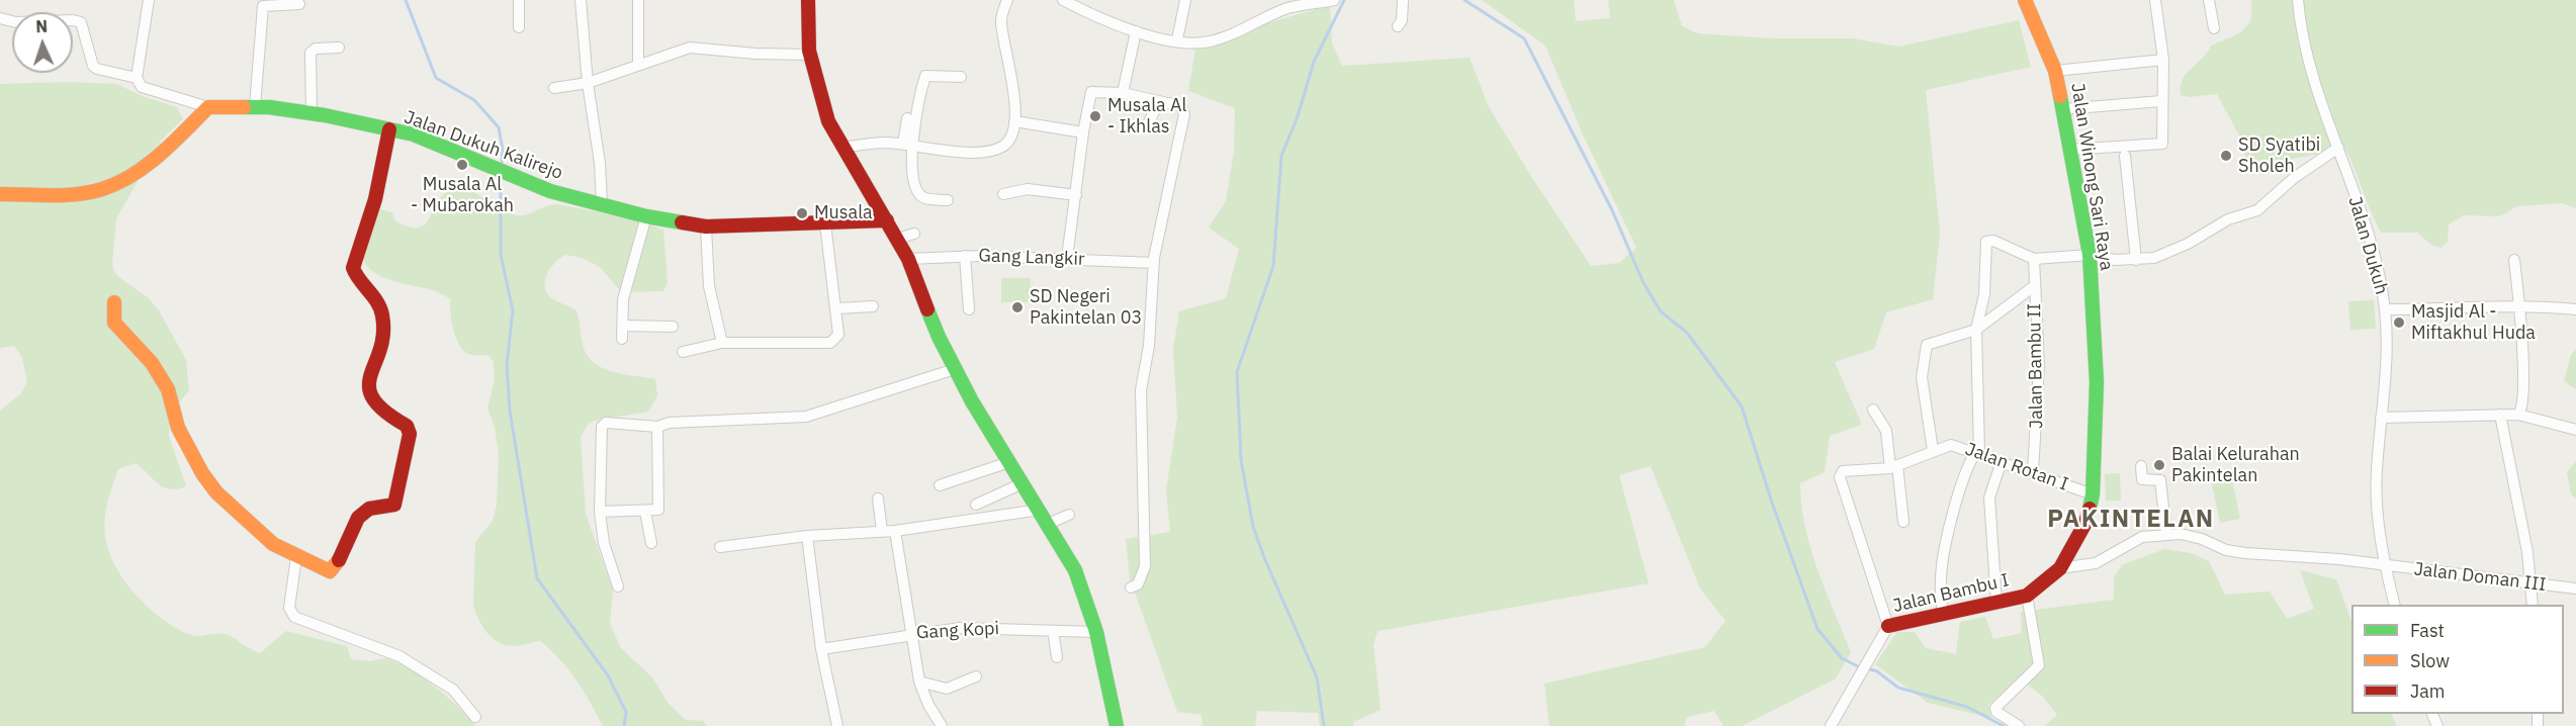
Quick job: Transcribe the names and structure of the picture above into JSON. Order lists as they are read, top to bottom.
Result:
{
  "streets": {
    "street": [
      "Jalan Dukuh Kalirejo",
      "Jalan Winong Sari Raya",
      "Jalan Dukuh",
      "Gang Langkir",
      "Jalan Bambu II",
      "Jalan Rotan I",
      "Jalan Doman III",
      "Jalan Bambu I",
      "Gang Kopi"
    ]
  },
  "crossings": [
    ["Jalan Winong Sari Raya", "Jalan Rotan I"],
    ["Jalan Winong Sari Raya", "Jalan Bambu I"],
    ["Jalan Dukuh", "Jalan Doman III"],
    ["Jalan Bambu II", "Jalan Rotan I"],
    ["Jalan Rotan I", "Jalan Bambu I"]
  ],
  "districts": ["PAKINTELAN"],
  "places": [
    "Musala Al - Ikhlas",
    "SD Syatibi Sholeh",
    "Musala Al - Mubarokah",
    "Musala",
    "SD Negeri Pakintelan 03",
    "Masjid Al - Miftakhul Huda",
    "Balai Kelurahan Pakintelan"
  ],
  "legend": ["Fast", "Slow", "Jam"],
  "north": "top"
}
